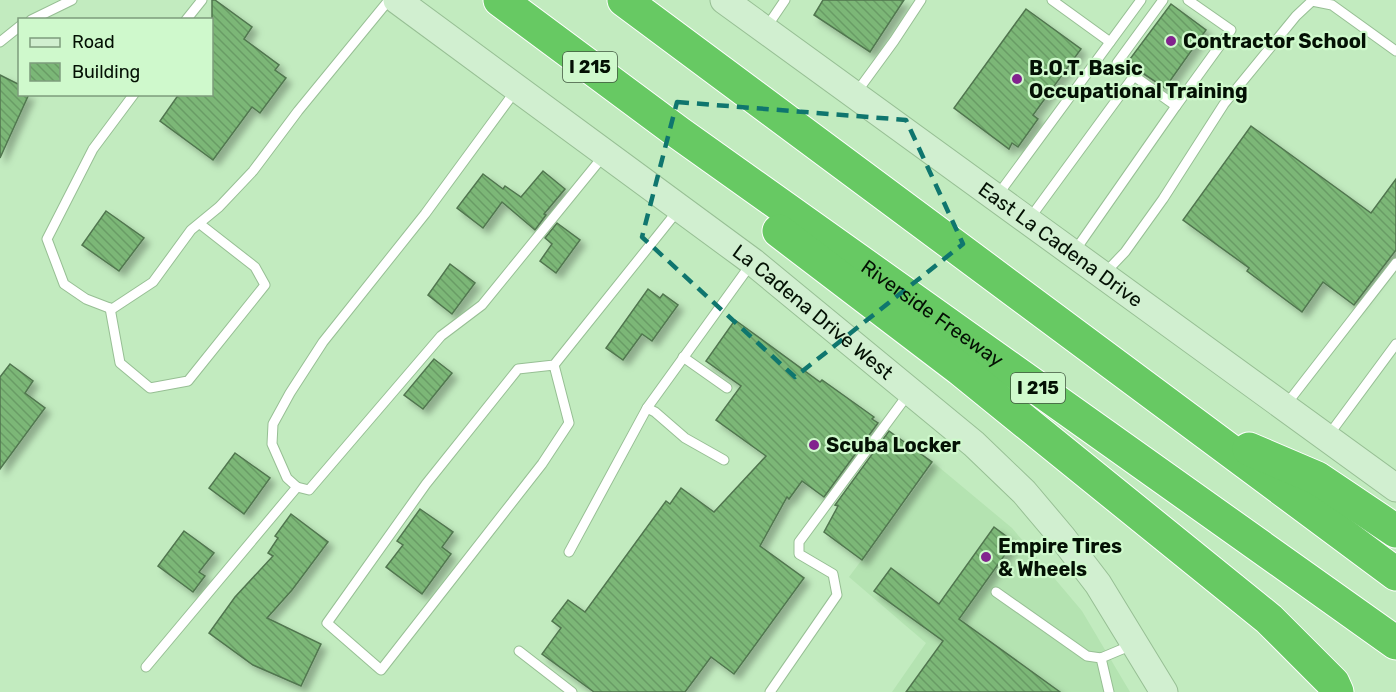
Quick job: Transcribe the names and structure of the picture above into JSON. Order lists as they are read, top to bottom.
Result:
{
  "streets": {
    "highway": ["I 215", "Riverside Freeway"],
    "main road": ["East La Cadena Drive", "La Cadena Drive West"]
  },
  "places": [
    "Contractor School",
    "B.O.T. Basic Occupational Training",
    "Scuba Locker",
    "Empire Tires & Wheels"
  ],
  "legend": ["Road", "Building"]
}
